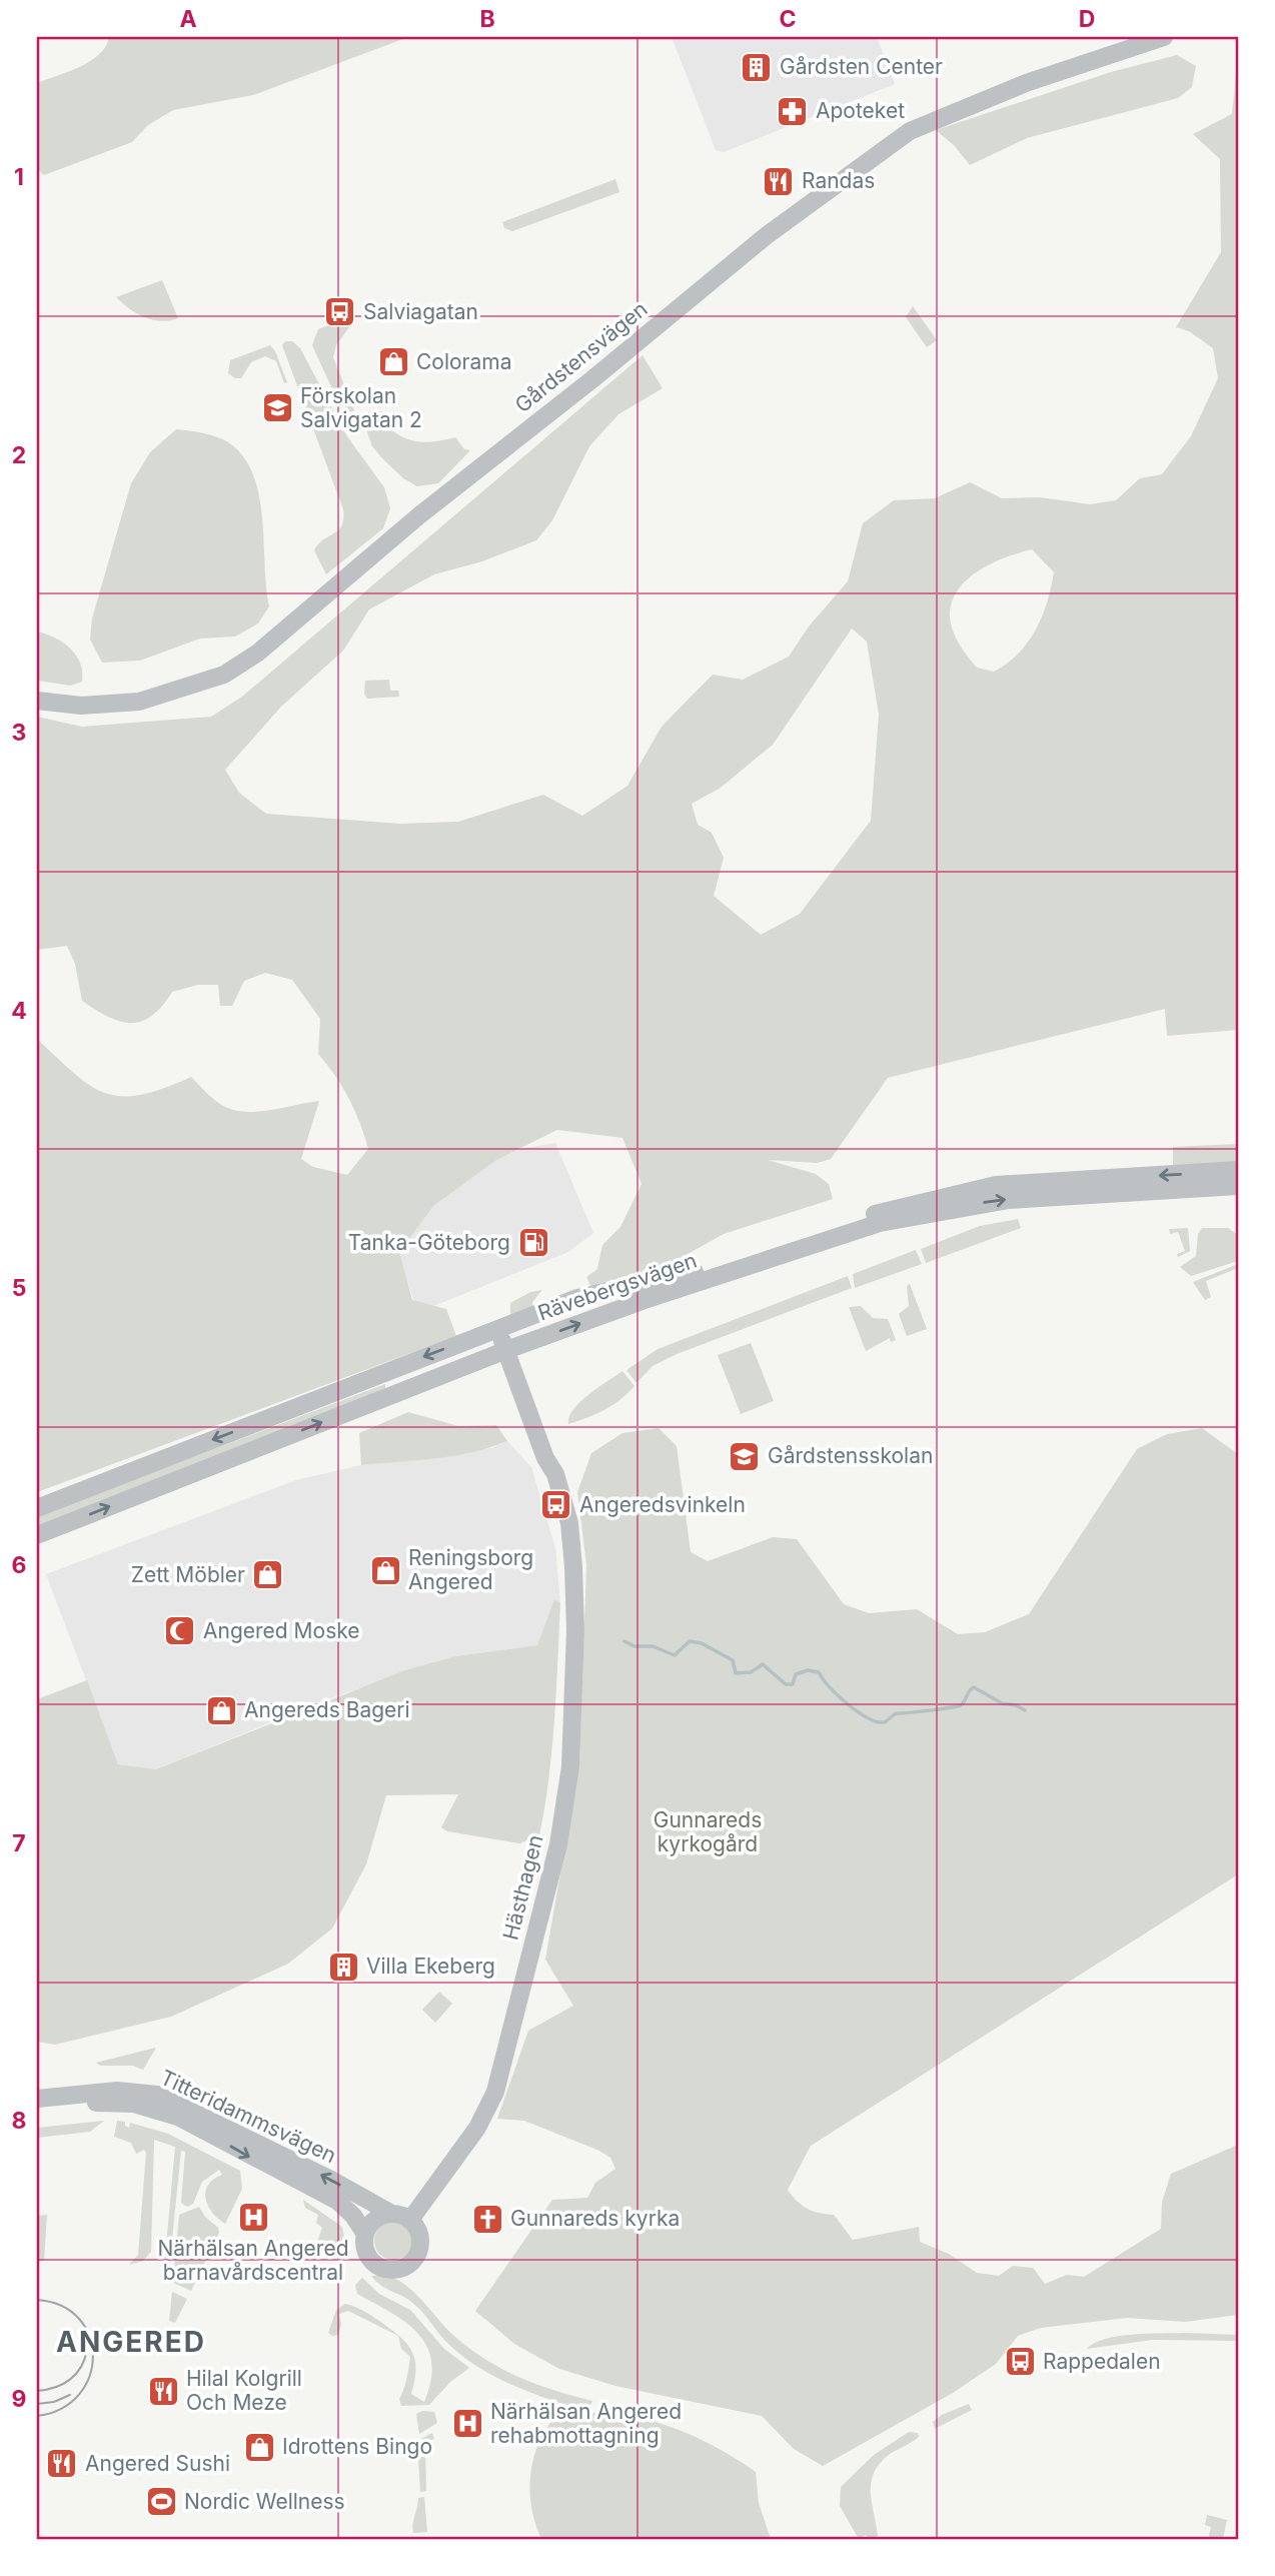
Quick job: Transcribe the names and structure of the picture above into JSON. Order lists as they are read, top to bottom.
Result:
{
  "streets": {
    "street": [
      "Gårdstensvägen",
      "Rävebergsvägen",
      "Hästhagen",
      "Titteridammsvägen"
    ]
  },
  "crossings": [
    ["Rävebergsvägen", "Hästhagen"],
    ["Hästhagen", "Titteridammsvägen"]
  ],
  "districts": ["ANGERED"],
  "parks": ["Gunnareds kyrkogård"],
  "places": {
    "building": ["Gårdsten Center", "Villa Ekeberg"],
    "pharmacy": ["Apoteket"],
    "restaurant": ["Randas", "Hilal Kolgrill Och Meze", "Angered Sushi"],
    "bus stop": ["Salviagatan", "Angeredsvinkeln", "Rappedalen"],
    "shop": [
      "Colorama",
      "Reningsborg Angered",
      "Zett Möbler",
      "Angereds Bageri",
      "Idrottens Bingo"
    ],
    "school or university": ["Förskolan Salvigatan 2", "Gårdstensskolan"],
    "fuel station": ["Tanka-Göteborg"],
    "mosque": ["Angered Moske"],
    "hospital": ["Närhälsan Angered barnavårdscentral", "Närhälsan Angered rehabmottagning"],
    "church": ["Gunnareds kyrka"],
    "sports": ["Nordic Wellness"]
  },
  "grid": {
    "columns": [
      "A",
      "B",
      "C",
      "D"
    ],
    "rows": [
      "1",
      "2",
      "3",
      "4",
      "5",
      "6",
      "7",
      "8",
      "9"
    ]
  }
}
